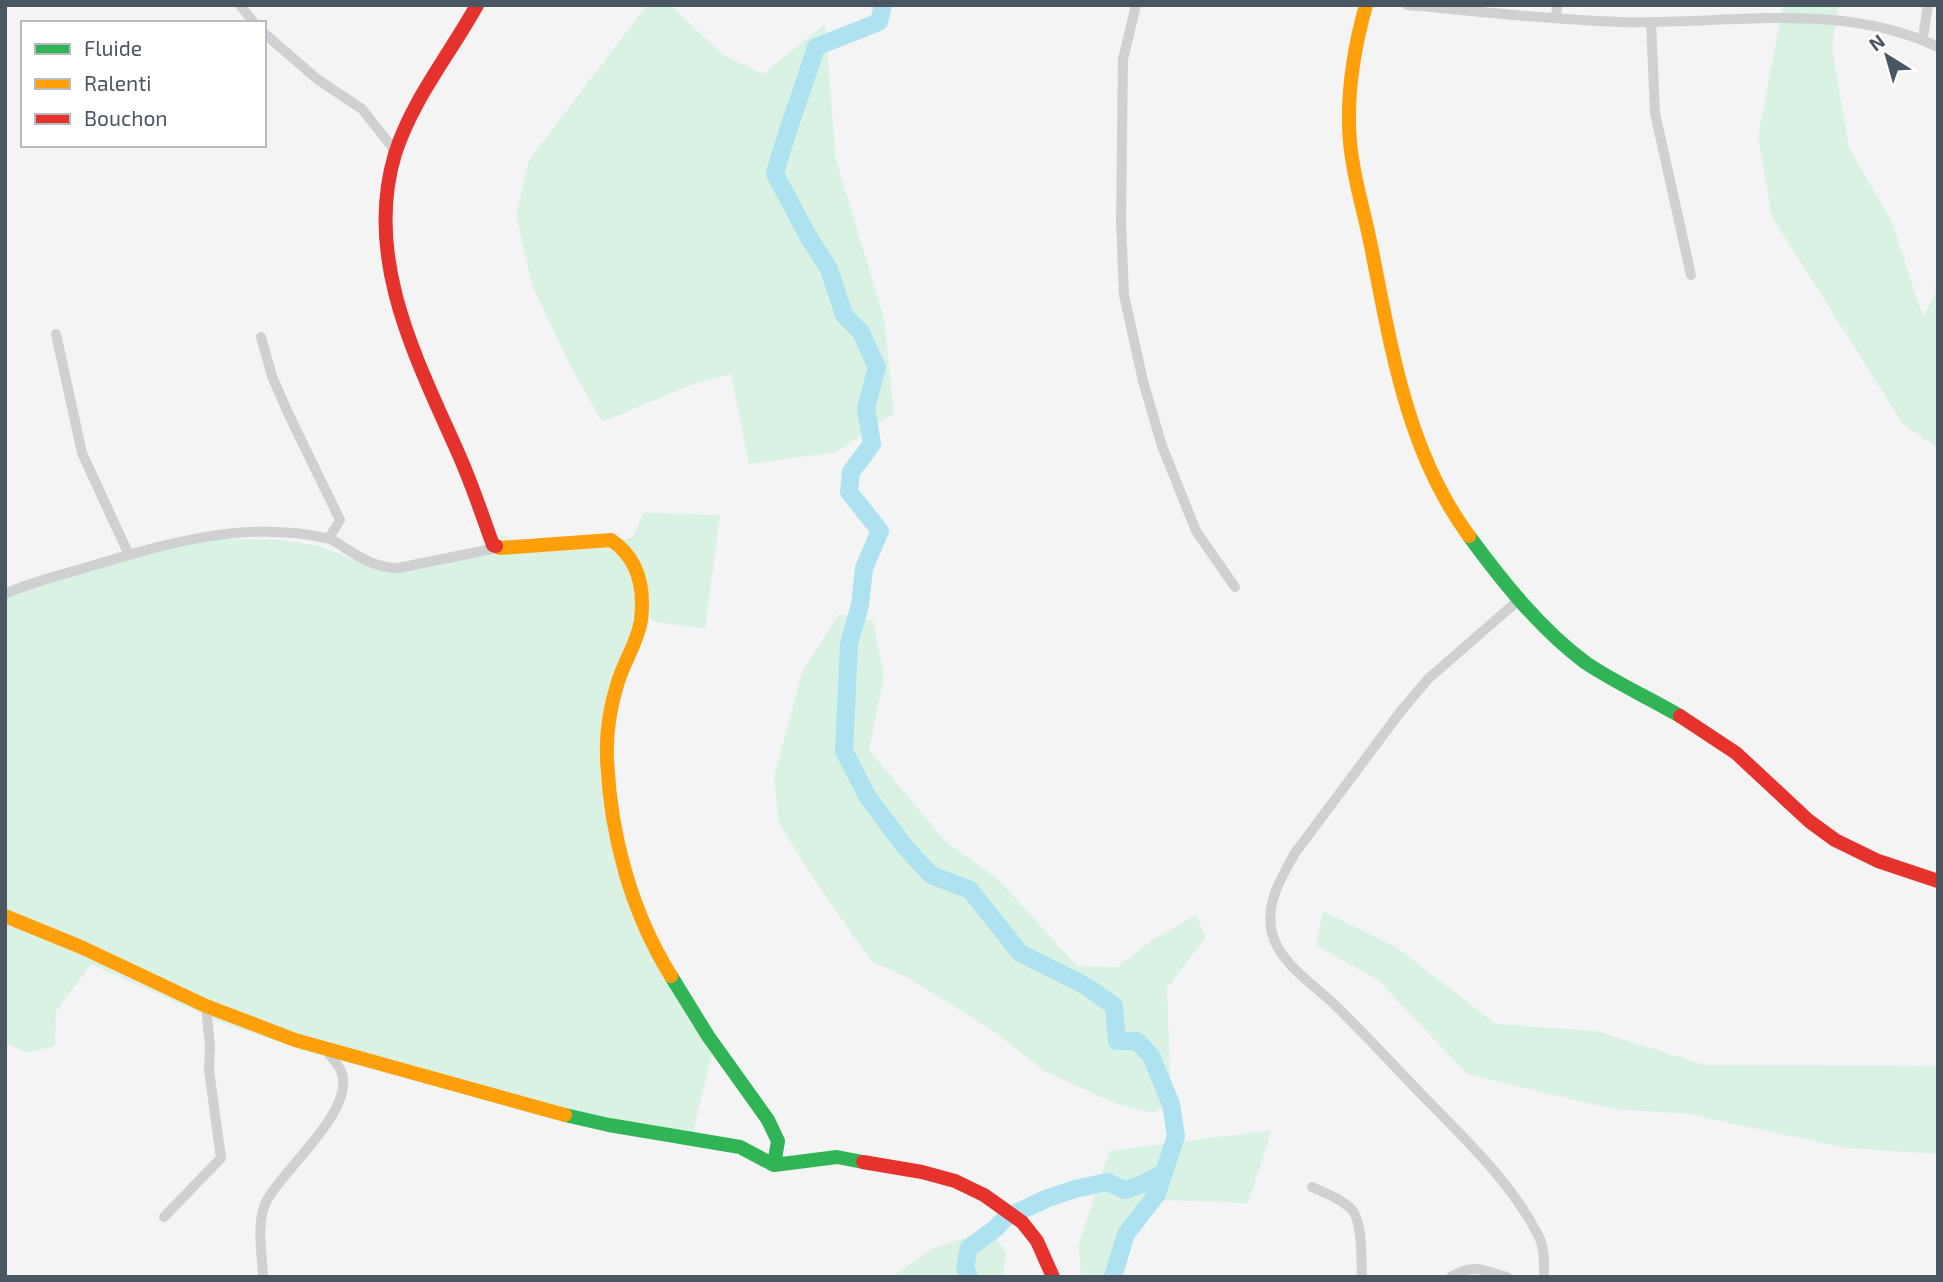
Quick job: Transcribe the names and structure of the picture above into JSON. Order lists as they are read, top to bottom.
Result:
{
  "legend": ["Fluide", "Ralenti", "Bouchon"],
  "north": "top left"
}
